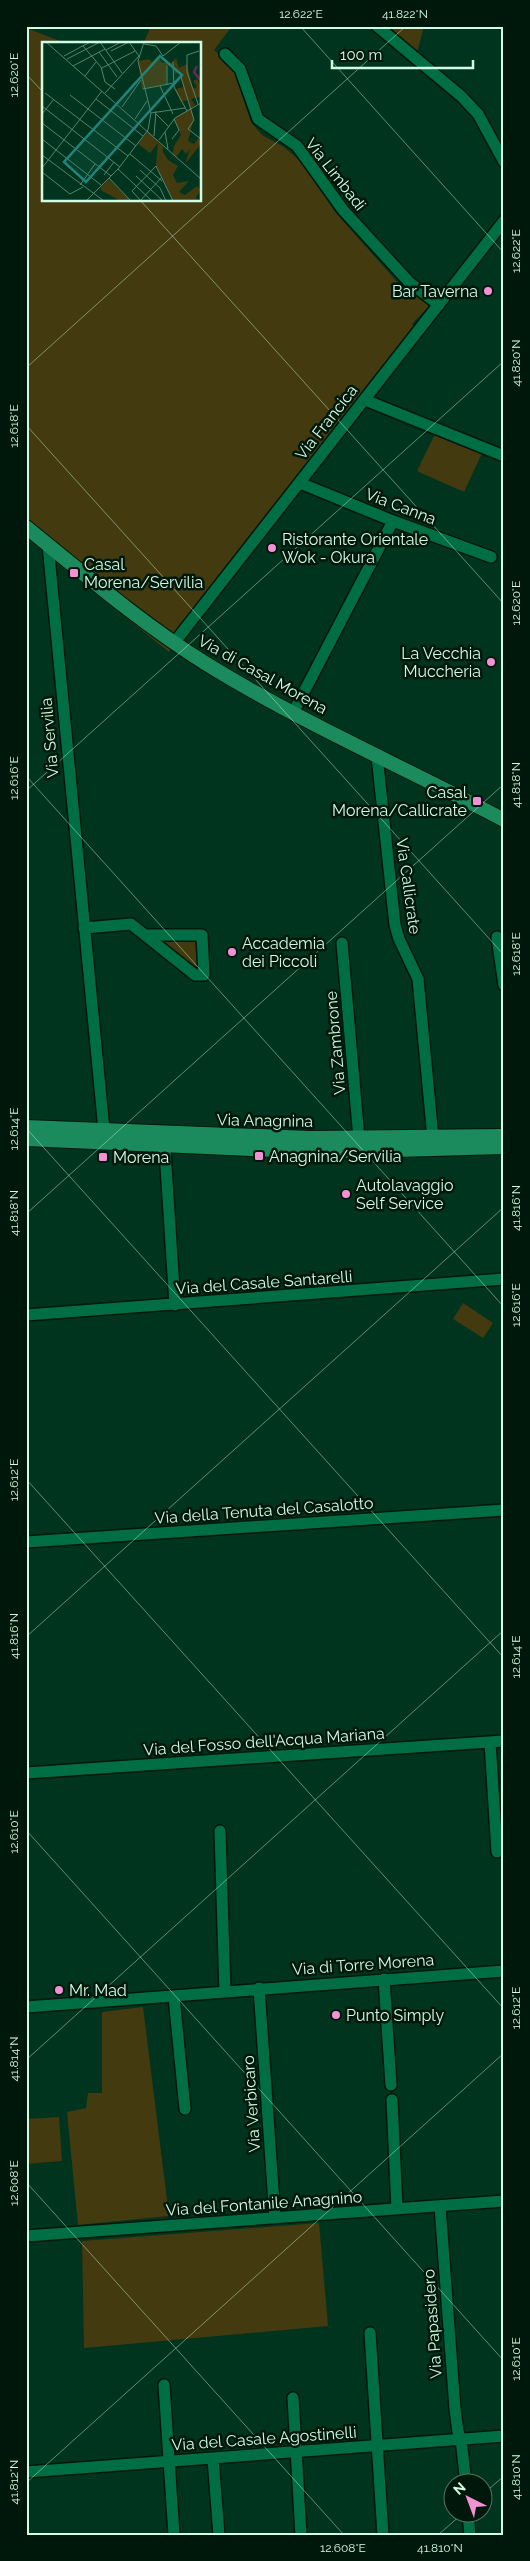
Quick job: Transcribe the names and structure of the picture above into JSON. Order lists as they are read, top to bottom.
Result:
{
  "streets": {
    "main road": ["Via di Casal Morena", "Via Anagnina"],
    "street": [
      "Via Limbadi",
      "Via Francica",
      "Via Canna",
      "Via Servilia",
      "Via Callicrate",
      "Via Zambrone",
      "Via del Casale Santarelli",
      "Via della Tenuta del Casalotto",
      "Via del Fosso dell'Acqua Mariana",
      "Via di Torre Morena",
      "Via Verbicaro",
      "Via del Fontanile Anagnino",
      "Via Papasidero",
      "Via del Casale Agostinelli"
    ]
  },
  "crossings": [
    ["Via Limbadi", "Via Francica"],
    ["Via Francica", "Via Canna"],
    ["Via Francica", "Via di Casal Morena"],
    ["Via di Casal Morena", "Via Servilia"],
    ["Via di Casal Morena", "Via Callicrate"],
    ["Via Servilia", "Via Anagnina"],
    ["Via Callicrate", "Via Anagnina"],
    ["Via Zambrone", "Via Anagnina"],
    ["Via di Torre Morena", "Via Verbicaro"],
    ["Via Verbicaro", "Via del Fontanile Anagnino"],
    ["Via del Fontanile Anagnino", "Via Papasidero"],
    ["Via Papasidero", "Via del Casale Agostinelli"]
  ],
  "places": {
    "other": [
      "Bar Taverna",
      "Ristorante Orientale Wok - Okura",
      "La Vecchia Muccheria",
      "Accademia dei Piccoli",
      "Autolavaggio Self Service",
      "Mr. Mad",
      "Punto Simply"
    ],
    "transit": [
      "Casal Morena/Servilia",
      "Casal Morena/Callicrate",
      "Anagnina/Servilia",
      "Morena"
    ]
  },
  "scale_bar": "100 m",
  "north": "top left",
  "coordinates": [
    "12.622°E",
    "41.822°N",
    "12.620°E",
    "41.820°N",
    "12.618°E",
    "12.616°E",
    "41.818°N",
    "12.614°E",
    "41.816°N",
    "12.612°E",
    "12.610°E",
    "41.814°N",
    "12.608°E",
    "41.810°N",
    "41.812°N"
  ]
}
